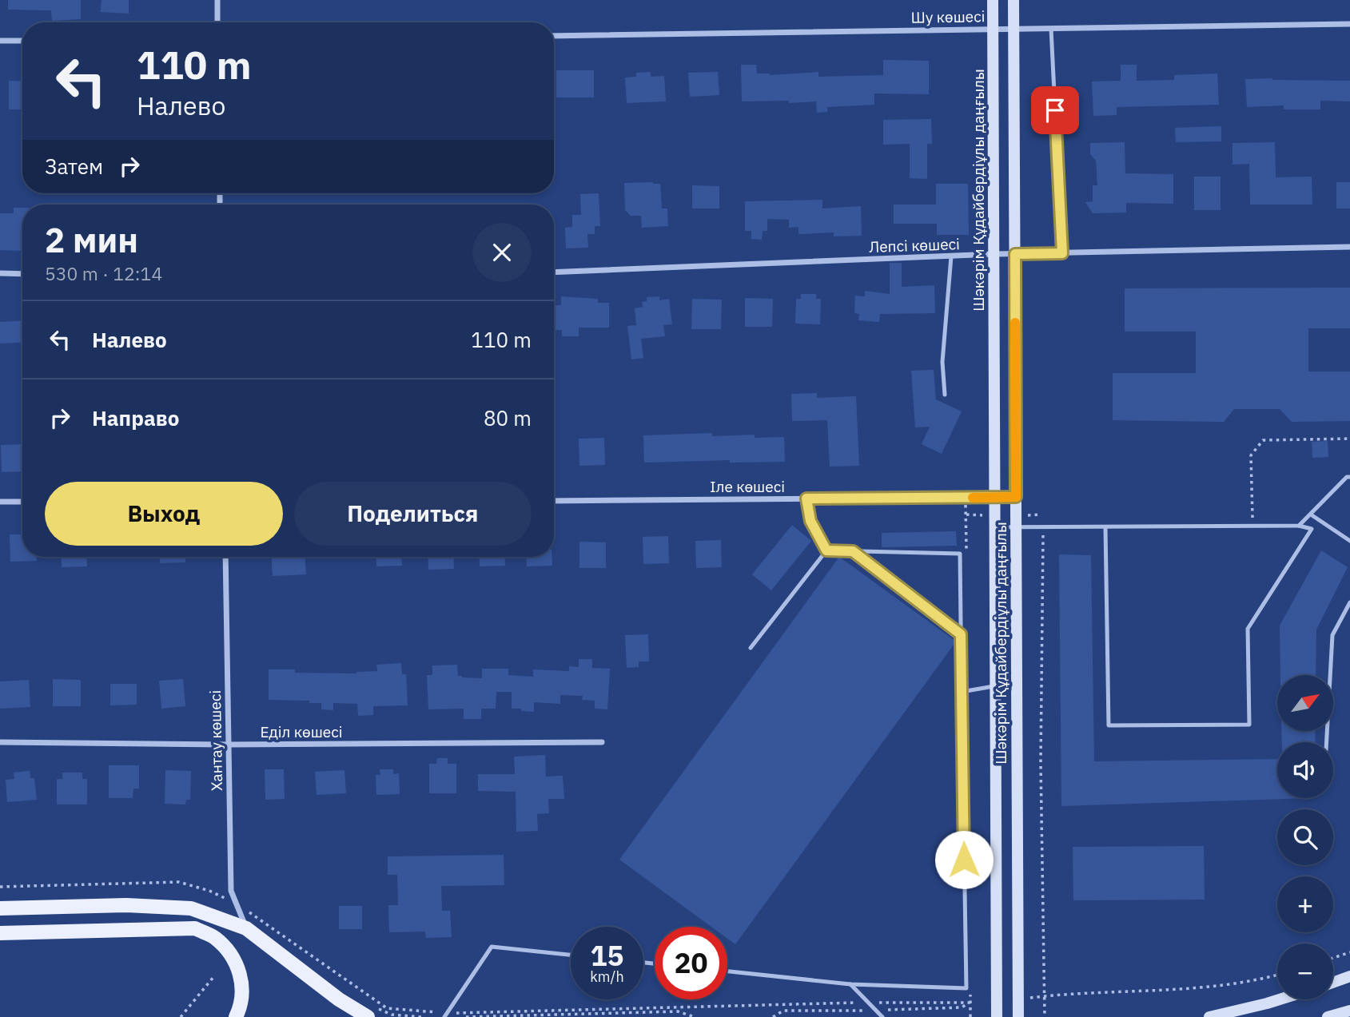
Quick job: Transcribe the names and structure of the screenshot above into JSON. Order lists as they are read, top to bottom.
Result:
{
  "streets": {
    "main road": ["Шәкәрім Құдайбердіұлы даңғылы"],
    "street": [
      "Шу көшесі",
      "Лепсі көшесі",
      "Іле көшесі",
      "Еділ көшесі",
      "Хантау көшесі"
    ]
  },
  "crossings": [
    ["Шу көшесі", "Шәкәрім Құдайбердіұлы даңғылы"],
    ["Шәкәрім Құдайбердіұлы даңғылы", "Лепсі көшесі"],
    ["Шәкәрім Құдайбердіұлы даңғылы", "Іле көшесі"],
    ["Еділ көшесі", "Хантау көшесі"]
  ],
  "north": "top right",
  "page": {
    "turn": ["110 m", "Налево"],
    "then": "Затем",
    "heading": ["2 мин", "530 m · 12:14"],
    "list": [
      {
        "name": "Налево",
        "value": "110 m"
      },
      {
        "name": "Направо",
        "value": "80 m"
      }
    ],
    "buttons": ["Выход", "Поделиться"],
    "map_buttons": ["+", "−"],
    "speed": "15 km/h",
    "limit": "20"
  }
}
